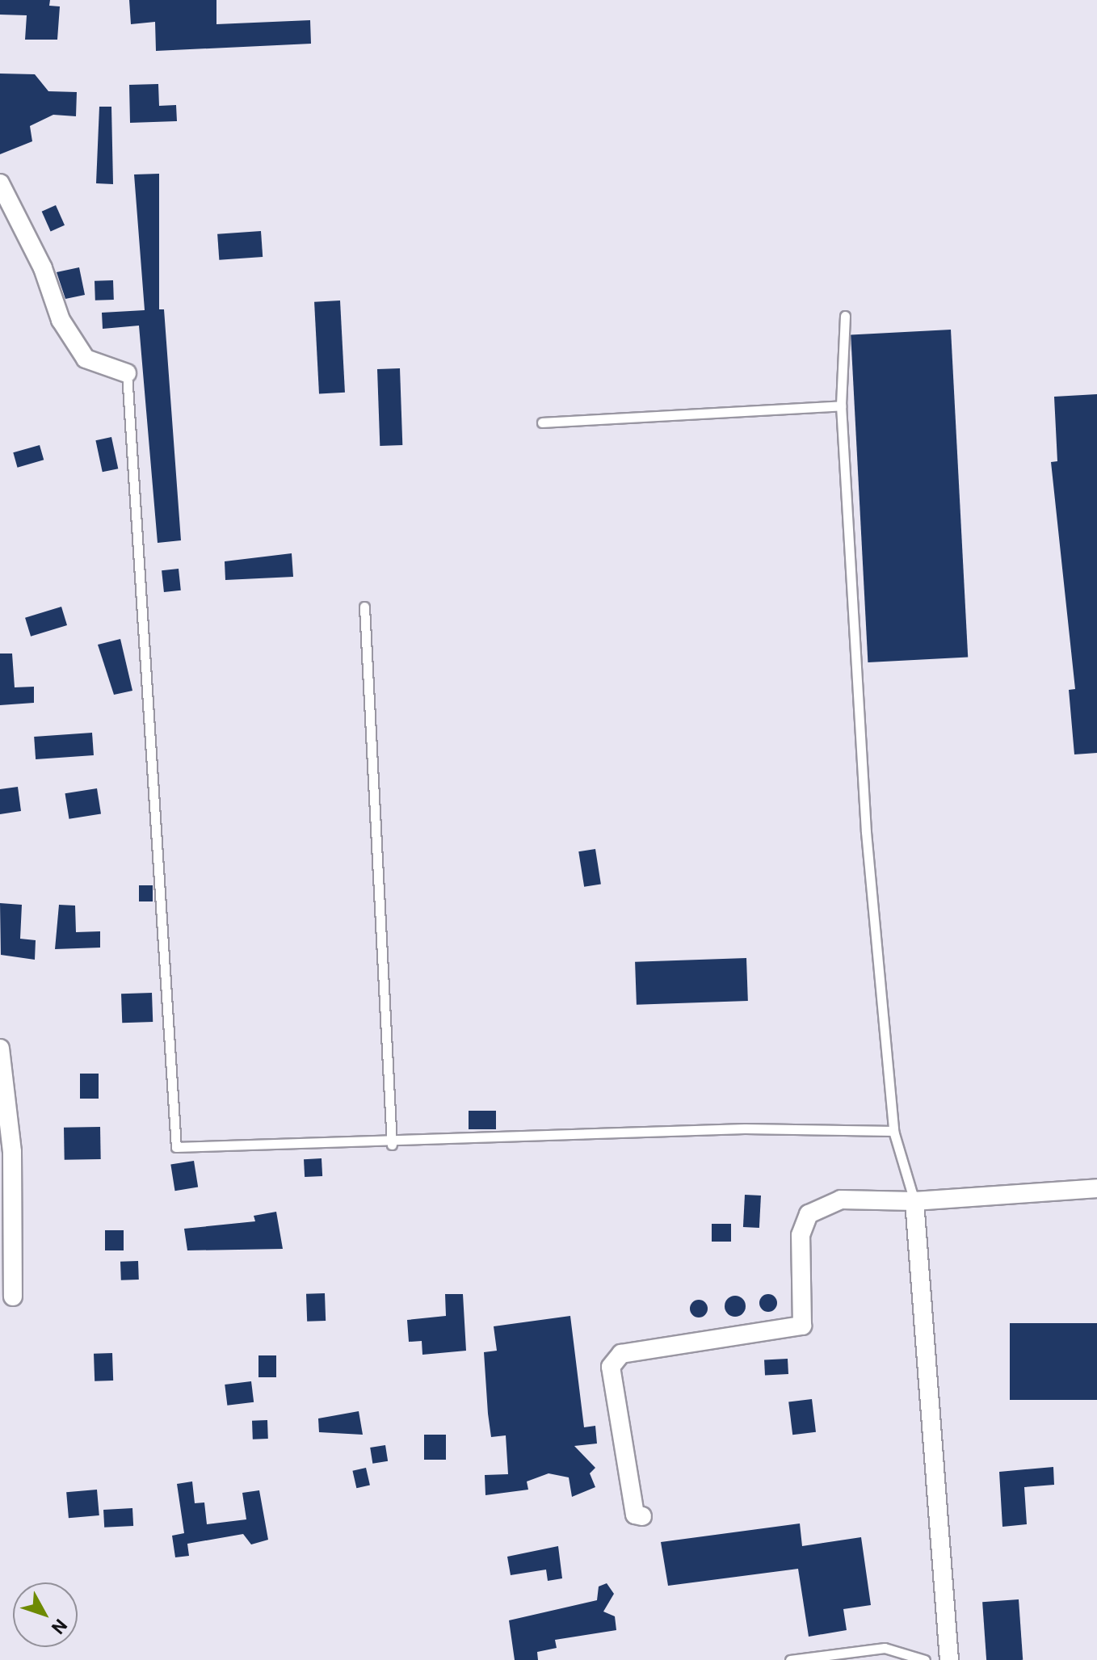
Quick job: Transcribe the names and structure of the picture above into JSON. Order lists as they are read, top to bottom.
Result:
{
  "north": "bottom right"
}
